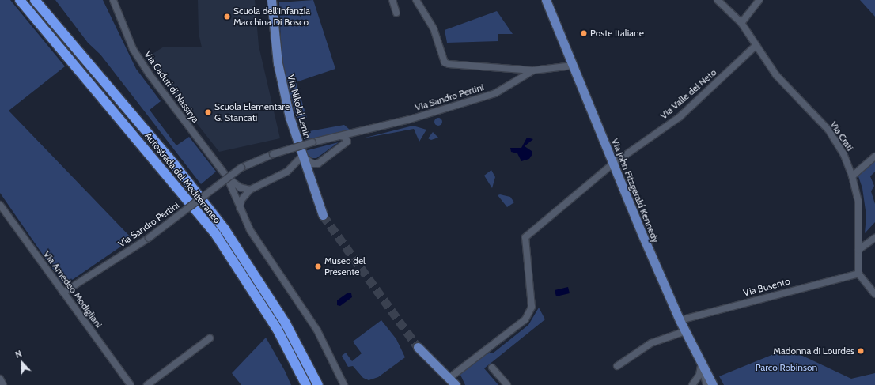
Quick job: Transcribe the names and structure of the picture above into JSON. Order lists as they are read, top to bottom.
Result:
{
  "streets": {
    "highway": ["Autostrada del Mediterraneo"],
    "main road": ["Via Nikolaj Lenin", "Via John Fitzgerald Kennedy"],
    "street": [
      "Via Caduti di Nassirya",
      "Via Valle del Neto",
      "Via Sandro Pertini",
      "Via Crati",
      "Via Busento",
      "Via Amedeo Modigliani"
    ]
  },
  "crossings": [
    ["Via Valle del Neto", "Via Crati"],
    ["Via Valle del Neto", "Via John Fitzgerald Kennedy"],
    ["Via Sandro Pertini", "Via Nikolaj Lenin"],
    ["Via Sandro Pertini", "Via Amedeo Modigliani"],
    ["Via Crati", "Via Busento"],
    ["Via John Fitzgerald Kennedy", "Via Busento"]
  ],
  "parks": ["Parco Robinson"],
  "places": [
    "Scuola dell'Infanzia Macchina Di Bosco",
    "Poste Italiane",
    "Scuola Elementare G. Stancati",
    "Museo del Presente",
    "Madonna di Lourdes"
  ],
  "north": "top"
}
